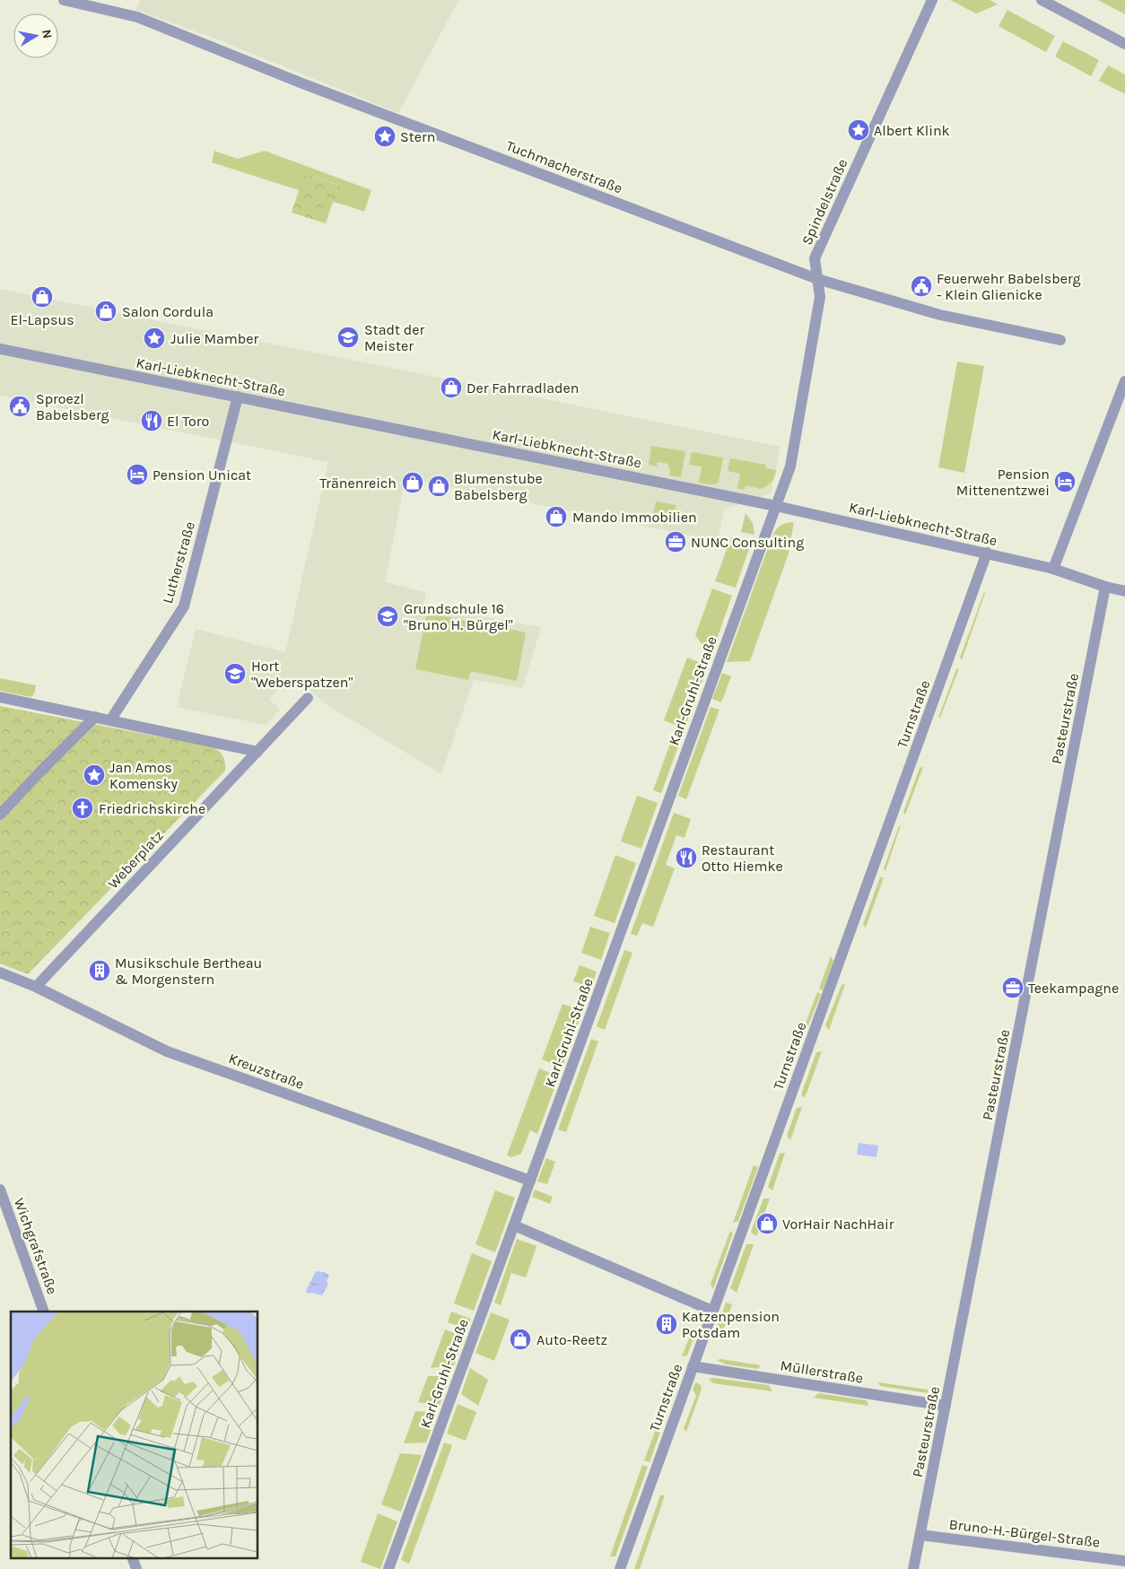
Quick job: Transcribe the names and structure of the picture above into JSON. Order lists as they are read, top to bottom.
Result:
{
  "streets": {
    "street": [
      "Tuchmacherstraße",
      "Spindelstraße",
      "Karl-Liebknecht-Straße",
      "Lutherstraße",
      "Karl-Gruhl-Straße",
      "Turnstraße",
      "Pasteurstraße",
      "Weberplatz",
      "Kreuzstraße",
      "Wichgrafstraße",
      "Müllerstraße",
      "Bruno-H.-Bürgel-Straße"
    ]
  },
  "crossings": [
    ["Tuchmacherstraße", "Spindelstraße"],
    ["Spindelstraße", "Karl-Liebknecht-Straße"],
    ["Spindelstraße", "Karl-Gruhl-Straße"],
    ["Karl-Liebknecht-Straße", "Lutherstraße"],
    ["Karl-Liebknecht-Straße", "Karl-Gruhl-Straße"],
    ["Karl-Liebknecht-Straße", "Turnstraße"],
    ["Karl-Liebknecht-Straße", "Pasteurstraße"],
    ["Karl-Gruhl-Straße", "Kreuzstraße"],
    ["Turnstraße", "Müllerstraße"],
    ["Pasteurstraße", "Müllerstraße"],
    ["Pasteurstraße", "Bruno-H.-Bürgel-Straße"],
    ["Weberplatz", "Kreuzstraße"]
  ],
  "places": {
    "place": [
      "Albert Klink",
      "Stern",
      "Julie Mamber",
      "Jan Amos Komensky"
    ],
    "public building": ["Feuerwehr Babelsberg - Klein Glienicke", "Sproezl Babelsberg"],
    "shop": [
      "El-Lapsus",
      "Salon Cordula",
      "Der Fahrradladen",
      "Tränenreich",
      "Blumenstube Babelsberg",
      "Mando Immobilien",
      "VorHair NachHair",
      "Auto-Reetz"
    ],
    "school or university": ["Stadt der Meister", "Grundschule 16 \"Bruno H. Bürgel\"", "Hort \"Weberspatzen\""],
    "restaurant": ["El Toro", "Restaurant Otto Hiemke"],
    "hotel": ["Pension Unicat", "Pension Mittenentzwei"],
    "office": ["NUNC Consulting", "Teekampagne"],
    "church": ["Friedrichskirche"],
    "building": ["Musikschule Bertheau & Morgenstern", "Katzenpension Potsdam"]
  },
  "north": "right"
}
